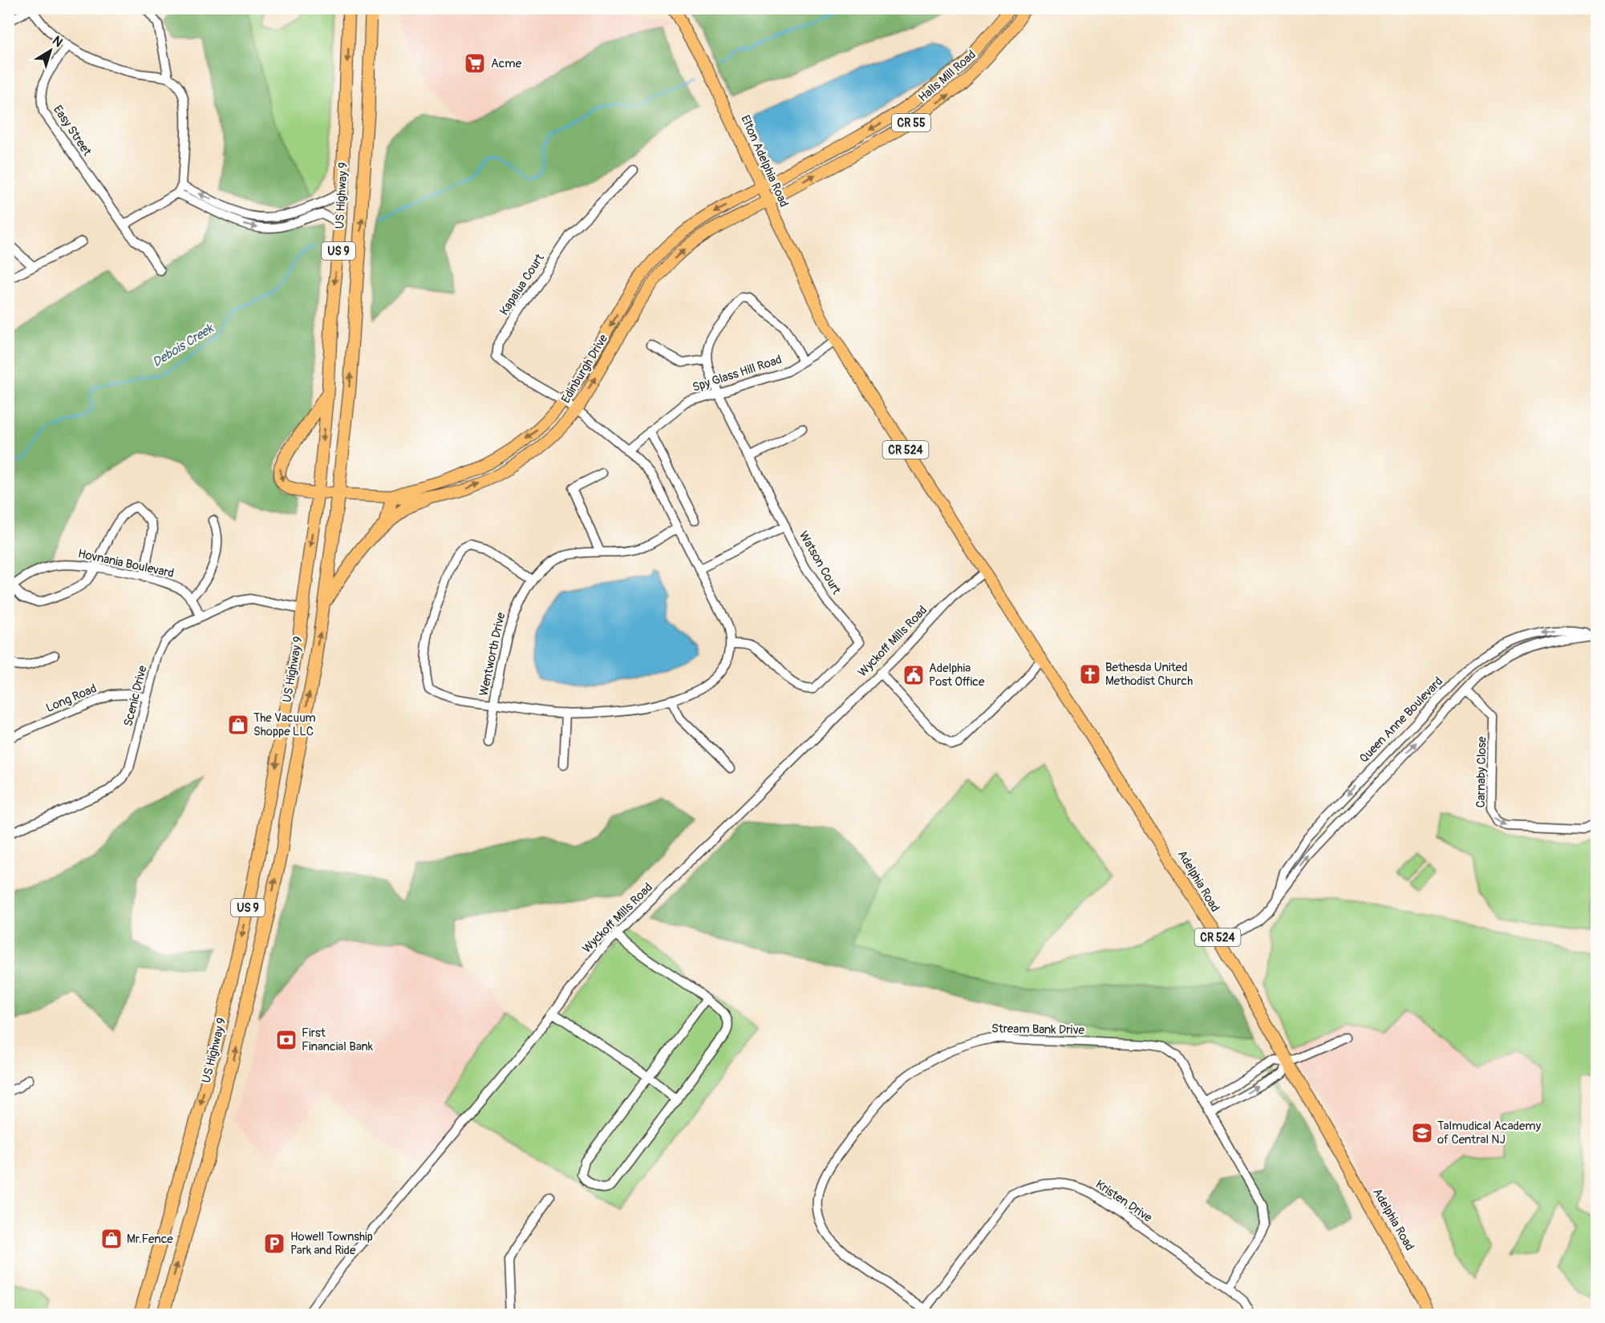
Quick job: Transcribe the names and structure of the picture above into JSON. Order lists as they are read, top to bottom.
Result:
{
  "streets": {
    "highway": ["US Highway 9", "US 9"],
    "main road": [
      "Halls Mill Road",
      "CR 55",
      "Elton Adelphia Road",
      "Edinburgh Drive",
      "CR 524",
      "Adelphia Road"
    ],
    "street": [
      "Easy Street",
      "Kapalua Court",
      "Spy Glass Hill Road",
      "Watson Court",
      "Hovnania Boulevard",
      "Wyckoff Mills Road",
      "Wentworth Drive",
      "Scenic Drive",
      "Long Road",
      "Queen Anne Boulevard",
      "Carnaby Close",
      "Stream Bank Drive",
      "Kristen Drive"
    ]
  },
  "crossings": [
    ["Halls Mill Road", "Elton Adelphia Road"],
    ["Halls Mill Road", "Edinburgh Drive"],
    ["Elton Adelphia Road", "Edinburgh Drive"],
    ["Elton Adelphia Road", "Spy Glass Hill Road"],
    ["Elton Adelphia Road", "CR 524"],
    ["US Highway 9", "Edinburgh Drive"],
    ["US Highway 9", "Scenic Drive"],
    ["Kapalua Court", "Edinburgh Drive"],
    ["Kapalua Court", "Wentworth Drive"],
    ["Edinburgh Drive", "Wentworth Drive"],
    ["Spy Glass Hill Road", "CR 524"],
    ["Spy Glass Hill Road", "Watson Court"],
    ["Spy Glass Hill Road", "Wentworth Drive"],
    ["CR 524", "Wyckoff Mills Road"],
    ["CR 524", "Adelphia Road"],
    ["Watson Court", "Wentworth Drive"],
    ["Wyckoff Mills Road", "Adelphia Road"],
    ["Scenic Drive", "Long Road"],
    ["Queen Anne Boulevard", "Carnaby Close"],
    ["Queen Anne Boulevard", "Adelphia Road"],
    ["Stream Bank Drive", "Kristen Drive"]
  ],
  "water": ["Debois Creek"],
  "places": {
    "supermarket": ["Acme"],
    "church": ["Bethesda United Methodist Church"],
    "public building": ["Adelphia Post Office"],
    "shop": ["The Vacuum Shoppe LLC", "Mr.Fence"],
    "bank": ["First Financial Bank"],
    "school or university": ["Talmudical Academy of Central NJ"],
    "parking": ["Howell Township Park and Ride"]
  },
  "north": "top right"
}
